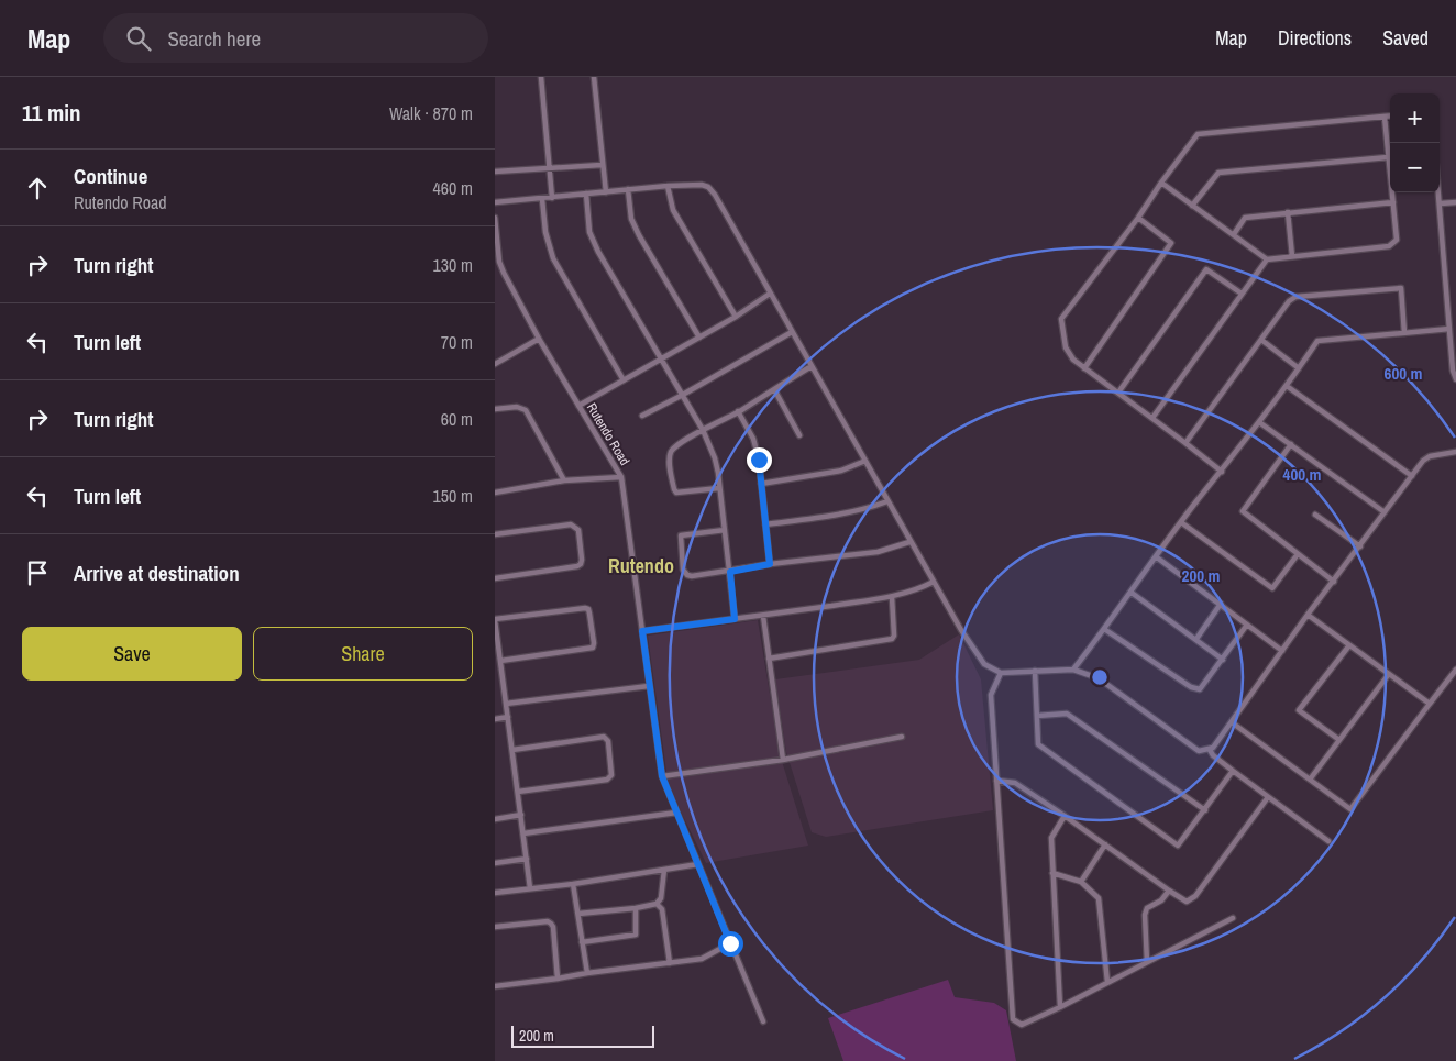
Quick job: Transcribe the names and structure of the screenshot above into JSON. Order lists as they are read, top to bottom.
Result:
{
  "streets": {
    "street": ["Rutendo Road"]
  },
  "districts": ["Rutendo"],
  "scale_bar": "200 m",
  "page": {
    "header": "Map",
    "search": "Search here",
    "nav": ["Map", "Directions", "Saved"],
    "heading": ["11 min", "Walk · 870 m"],
    "map_buttons": ["+", "−"],
    "list": [
      ["Continue", "Rutendo Road", "460 m"],
      ["Turn right", "130 m"],
      ["Turn left", "70 m"],
      ["Turn right", "60 m"],
      ["Turn left", "150 m"],
      "Arrive at destination"
    ],
    "buttons": ["Save", "Share"],
    "scale": "200 m"
  },
  "rings": ["600 m", "400 m", "200 m"]
}
